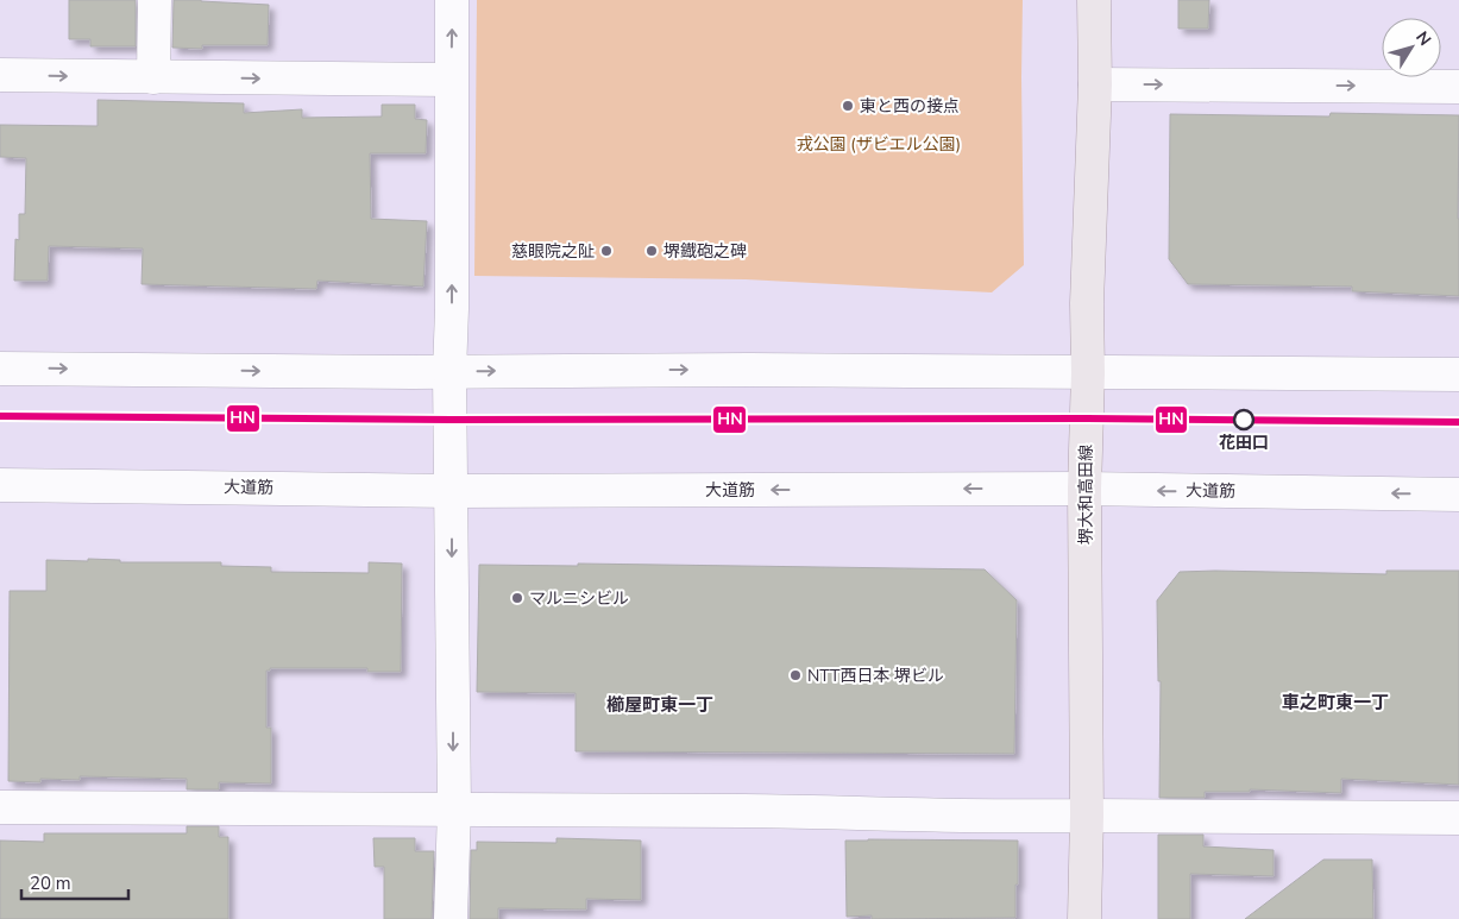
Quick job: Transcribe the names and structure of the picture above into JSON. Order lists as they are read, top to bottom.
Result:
{
  "streets": {
    "main road": ["堺大和高田線"],
    "street": ["大道筋"]
  },
  "crossings": [
    ["大道筋", "堺大和高田線"]
  ],
  "districts": ["車之町東一丁", "櫛屋町東一丁"],
  "parks": ["戎公園 (ザビエル公園)"],
  "places": [
    "東と西の接点",
    "慈眼院之阯",
    "堺鐡砲之碑",
    "花田口",
    "マルニシビル",
    "NTT西日本 堺ビル"
  ],
  "lines": ["transit line HN"],
  "scale_bar": "20 m",
  "north": "top right"
}
